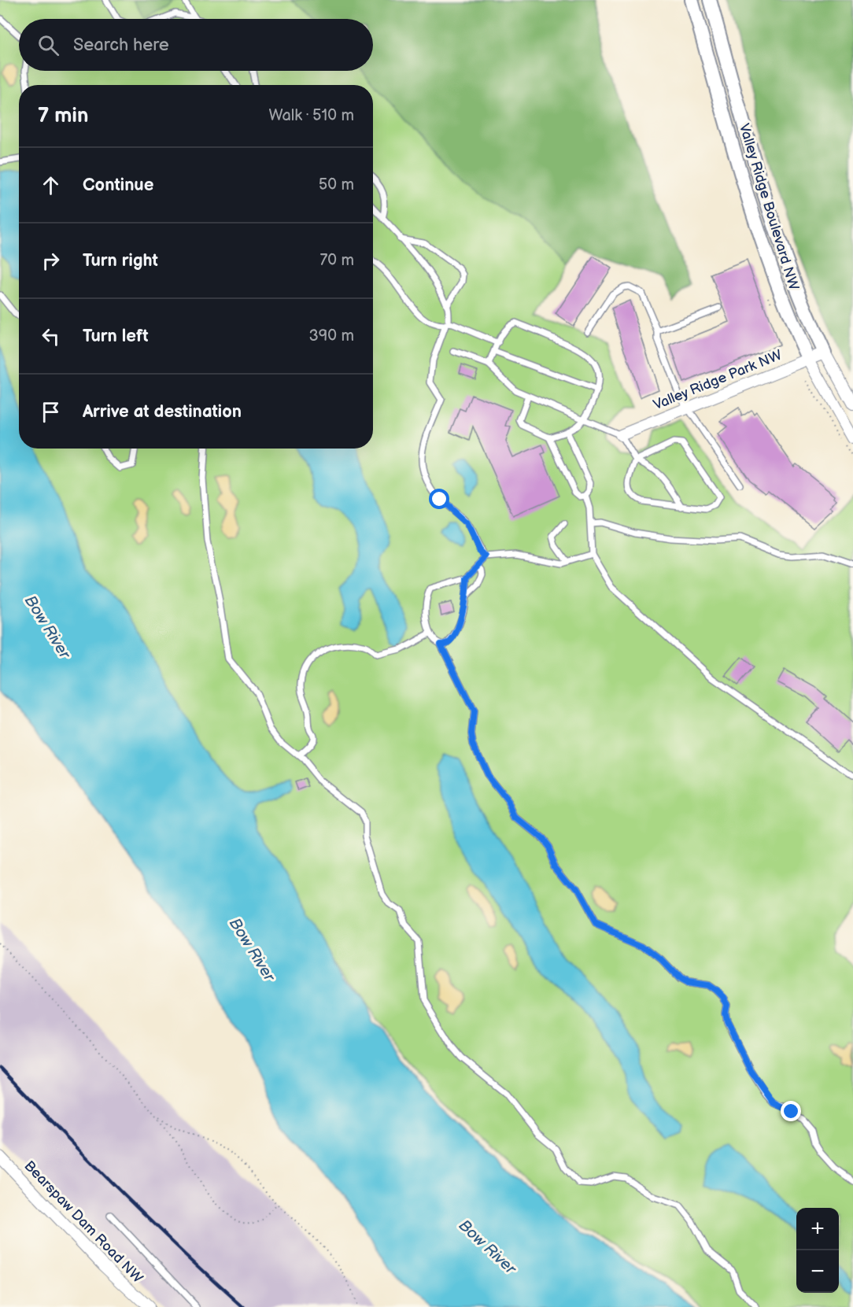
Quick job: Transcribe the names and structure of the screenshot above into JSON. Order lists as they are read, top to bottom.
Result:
{
  "streets": {
    "street": ["Valley Ridge Boulevard NW", "Valley Ridge Park NW", "Bearspaw Dam Road NW"]
  },
  "crossings": [
    ["Valley Ridge Boulevard NW", "Valley Ridge Park NW"]
  ],
  "water": ["Bow River"],
  "page": {
    "search": "Search here",
    "heading": ["7 min", "Walk · 510 m"],
    "list": [
      ["Continue", "50 m"],
      ["Turn right", "70 m"],
      ["Turn left", "390 m"],
      "Arrive at destination"
    ],
    "map_buttons": ["+", "−"]
  }
}
